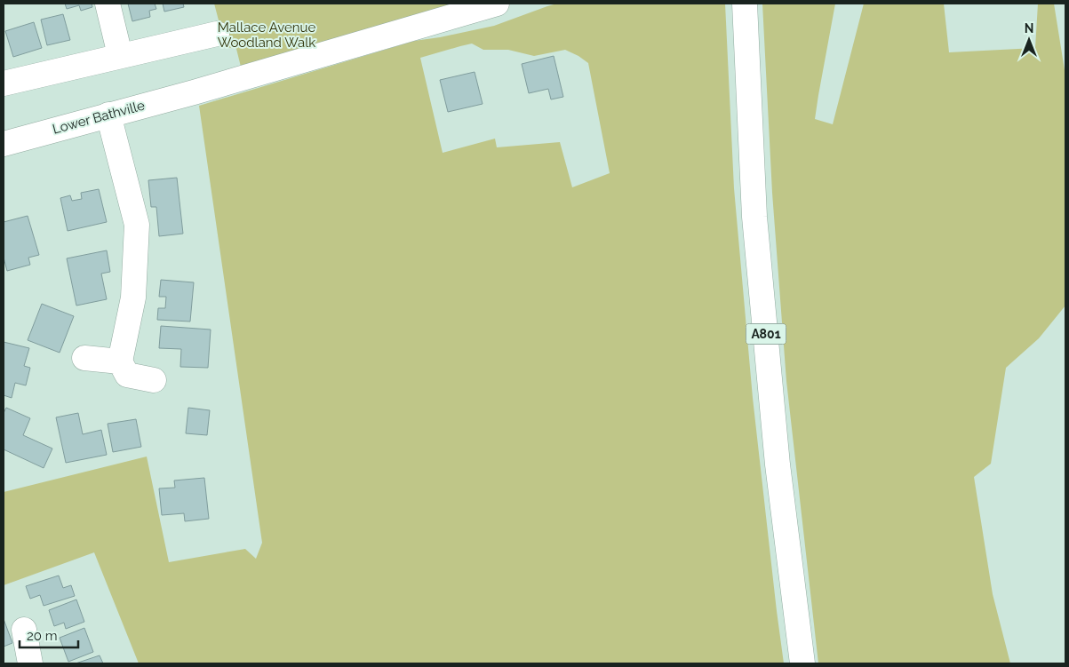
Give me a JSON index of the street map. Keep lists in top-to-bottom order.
{
  "streets": {
    "main road": ["Lower Bathville", "A801"]
  },
  "parks": ["Mallace Avenue Woodland Walk"],
  "scale_bar": "20 m",
  "north": "top"
}
